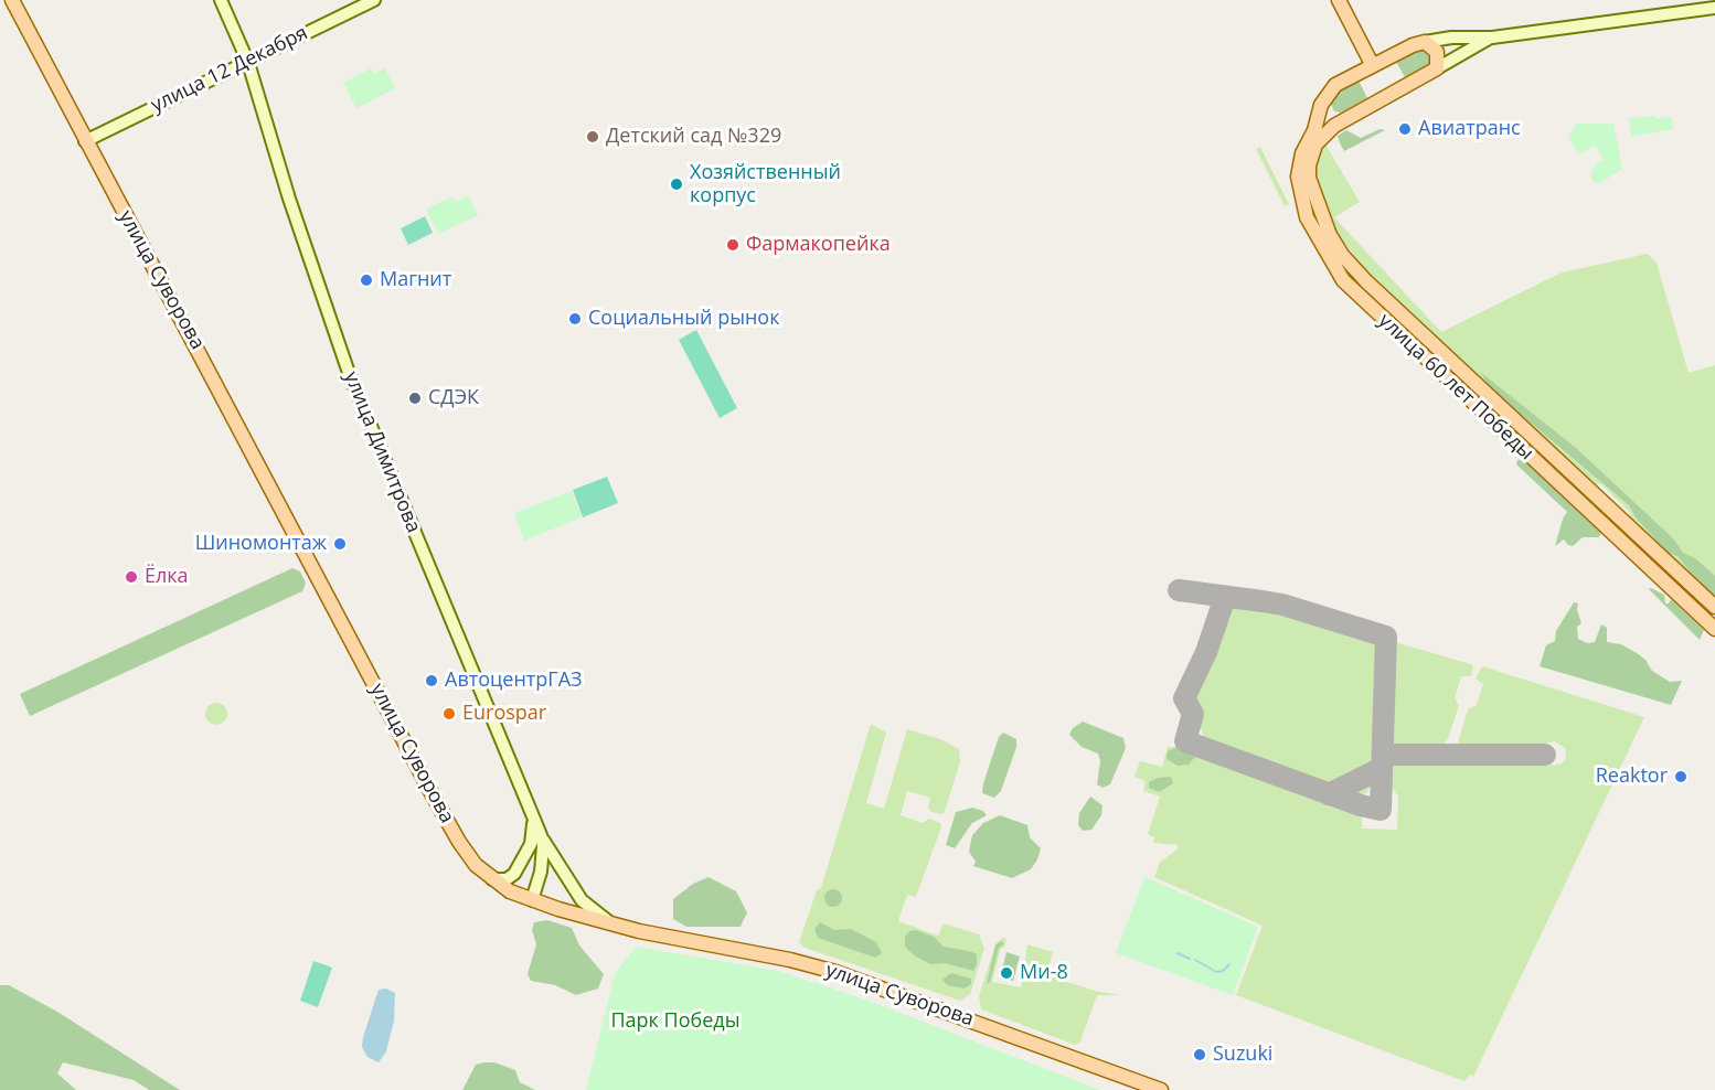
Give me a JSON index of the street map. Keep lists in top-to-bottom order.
{
  "streets": {
    "main road": [
      "улица 12 Декабря",
      "улица Суворова",
      "улица 60 лет Победы",
      "улица Димитрова"
    ]
  },
  "crossings": [
    ["улица 12 Декабря", "улица Суворова"],
    ["улица 12 Декабря", "улица Димитрова"],
    ["улица Суворова", "улица Димитрова"]
  ],
  "parks": ["Парк Победы"],
  "places": [
    "Авиатранс",
    "Детский сад №329",
    "Хозяйственный корпус",
    "Фармакопейка",
    "Магнит",
    "Социальный рынок",
    "СДЭК",
    "Шиномонтаж",
    "Ёлка",
    "АвтоцентрГАЗ",
    "Eurospar",
    "Reaktor",
    "Ми-8",
    "Suzuki"
  ]
}
